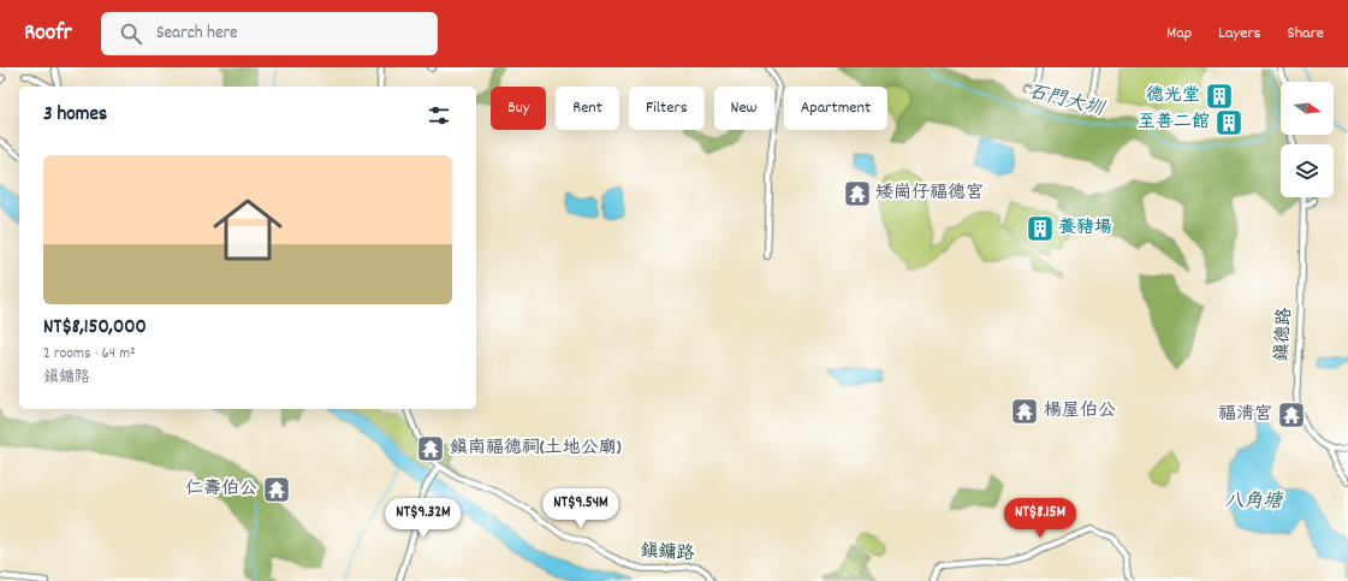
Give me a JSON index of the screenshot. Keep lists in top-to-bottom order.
{
  "streets": {
    "street": ["鎮德路", "鎮鏞路"]
  },
  "water": ["石門大圳", "八角塘"],
  "places": {
    "building": ["德光堂", "至善二館", "養豬場"],
    "temple": [
      "矮崗仔福德宮",
      "楊屋伯公",
      "福清宮",
      "鎮南福德祠(土地公廟)",
      "仁壽伯公"
    ]
  },
  "north": "right",
  "page": {
    "header": "Roofr",
    "search": "Search here",
    "nav": ["Map", "Layers", "Share"],
    "chip": [
      "Buy",
      "Rent",
      "Filters",
      "New",
      "Apartment"
    ],
    "heading": "3 homes",
    "list": [
      {
        "name": "NT$8,150,000",
        "note": "2 rooms · 64 m² · 鎮鏞路"
      }
    ],
    "price": ["NT$9.54M", "NT$9.32M", "NT$8.15M"]
  }
}
